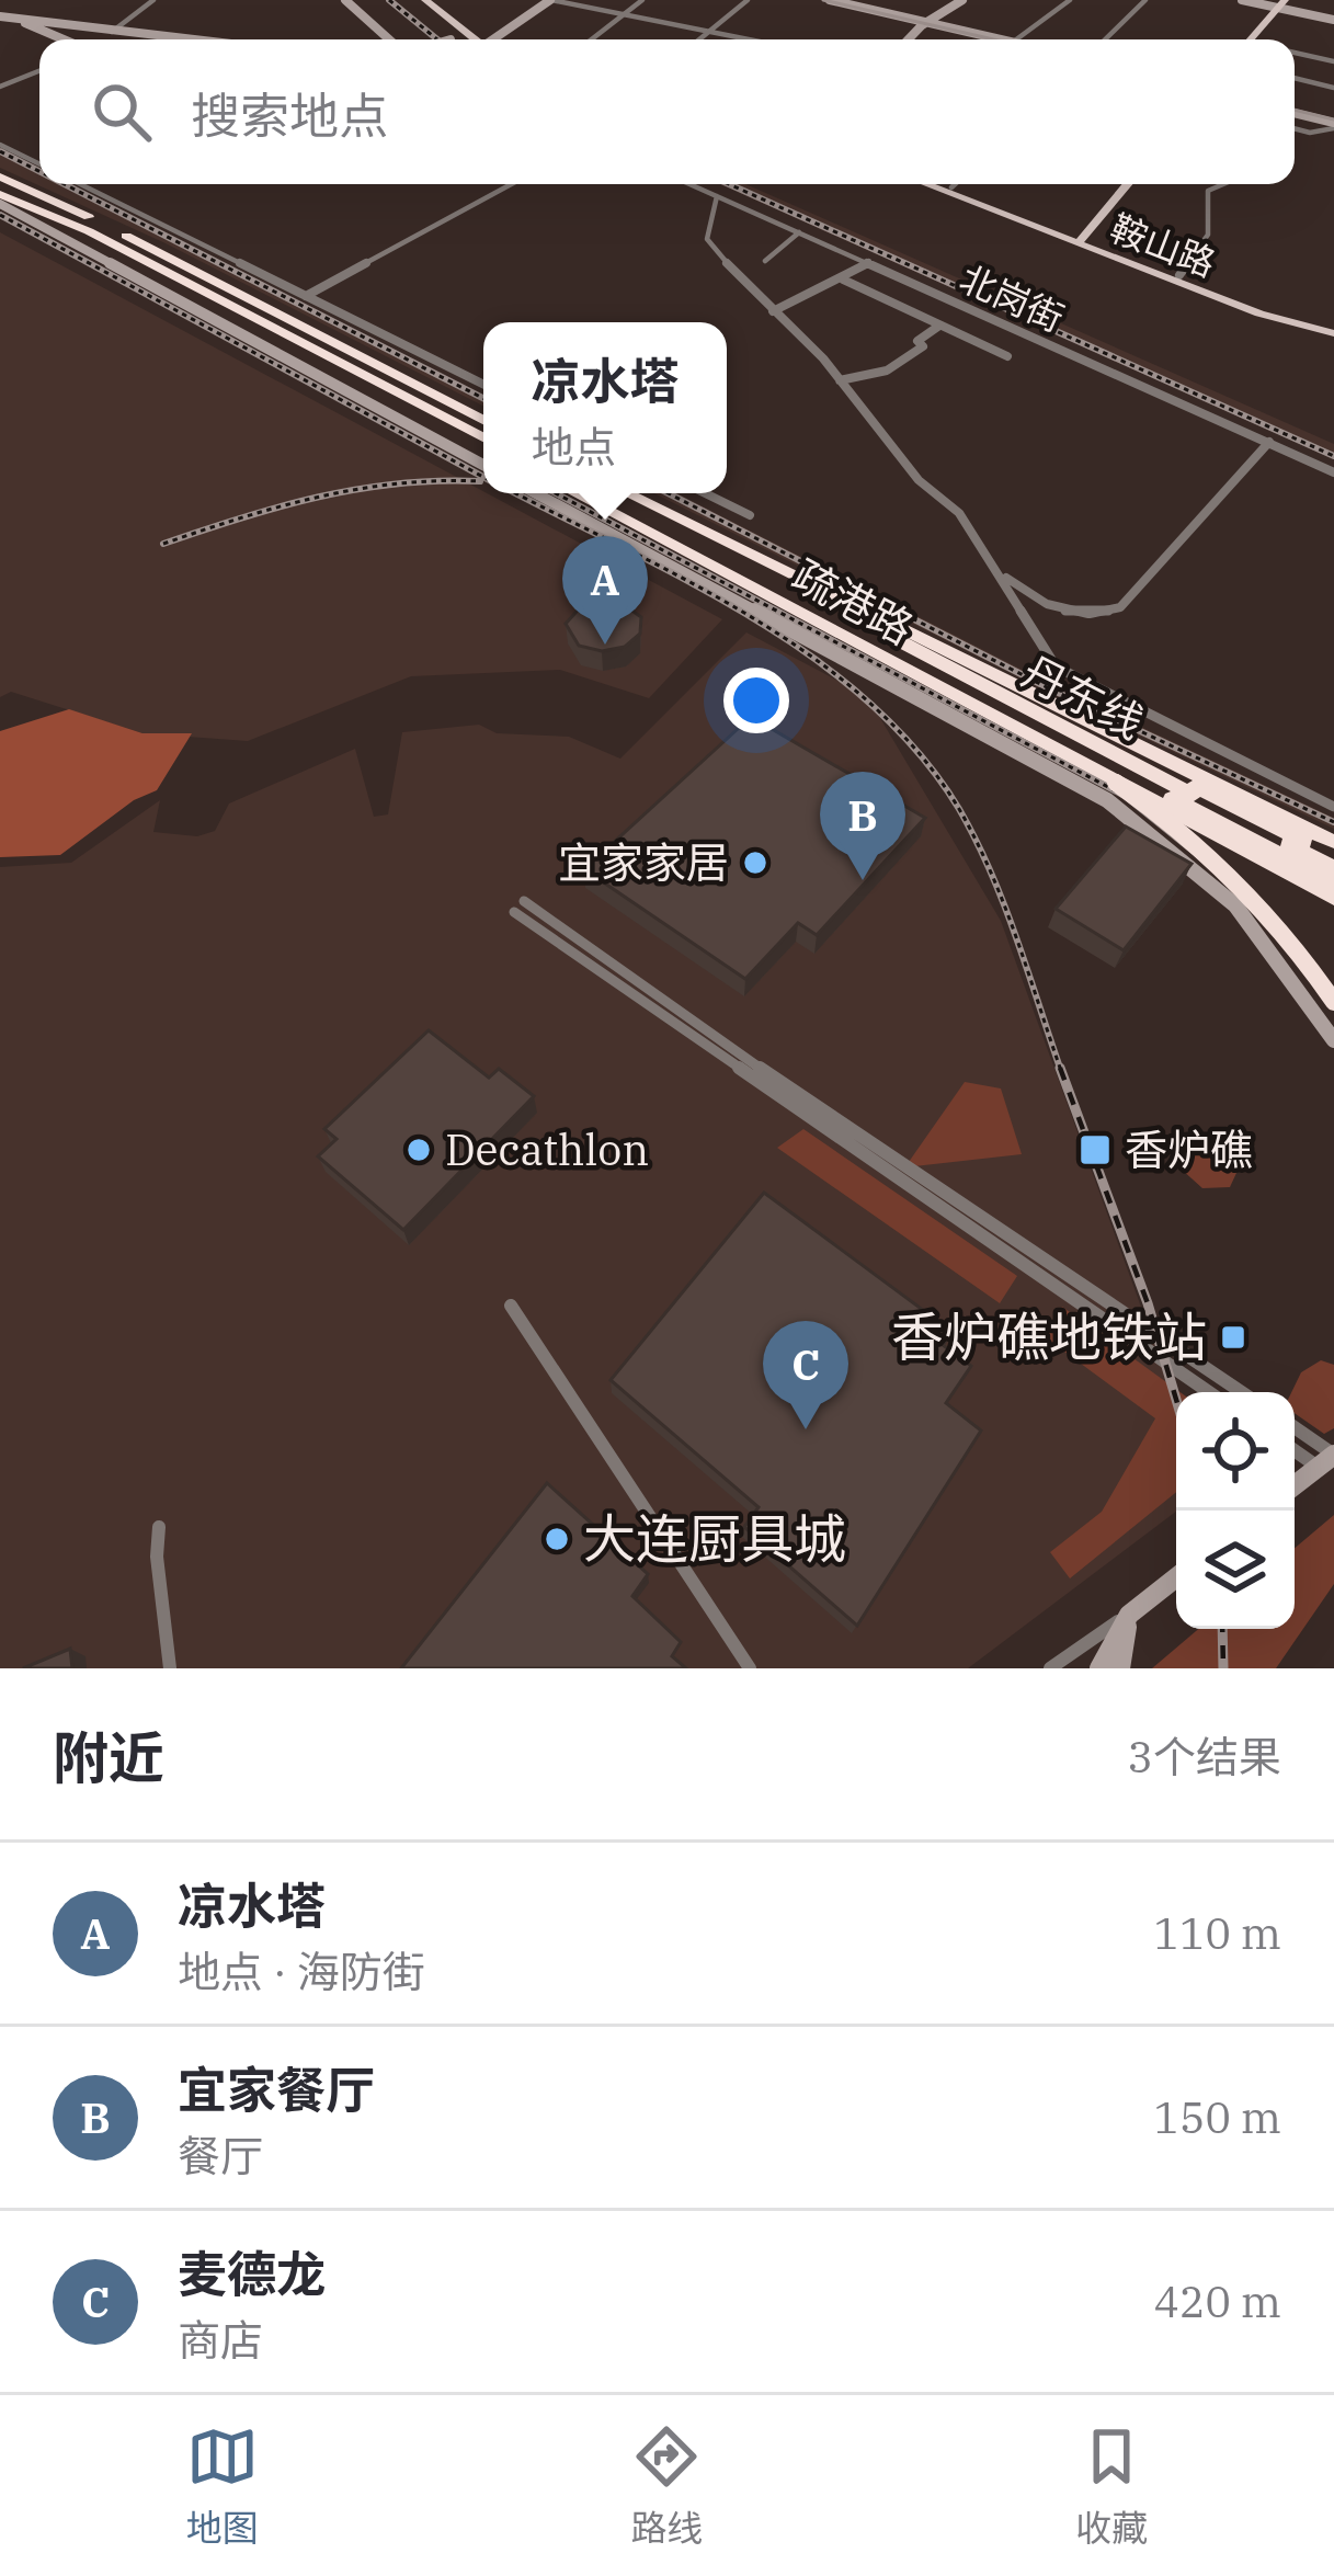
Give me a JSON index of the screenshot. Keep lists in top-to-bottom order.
{
  "streets": {
    "highway": ["疏港路", "丹东线"],
    "main road": ["鞍山路"],
    "street": ["北岗街"]
  },
  "crossings": [
    ["疏港路", "丹东线"]
  ],
  "places": {
    "other": ["宜家家居", "Decathlon", "大连厨具城"],
    "transit": ["香炉礁", "香炉礁地铁站"]
  },
  "page": {
    "search": "搜索地点",
    "popup": ["凉水塔", "地点"],
    "pins": ["A", "B", "C"],
    "heading": ["附近", "3个结果"],
    "list": [
      {
        "mark": "A",
        "name": "凉水塔",
        "note": "地点 · 海防街",
        "value": "110 m"
      },
      {
        "mark": "B",
        "name": "宜家餐厅",
        "note": "餐厅",
        "value": "150 m"
      },
      {
        "mark": "C",
        "name": "麦德龙",
        "note": "商店",
        "value": "420 m"
      }
    ],
    "nav": ["地图", "路线", "收藏"]
  }
}
